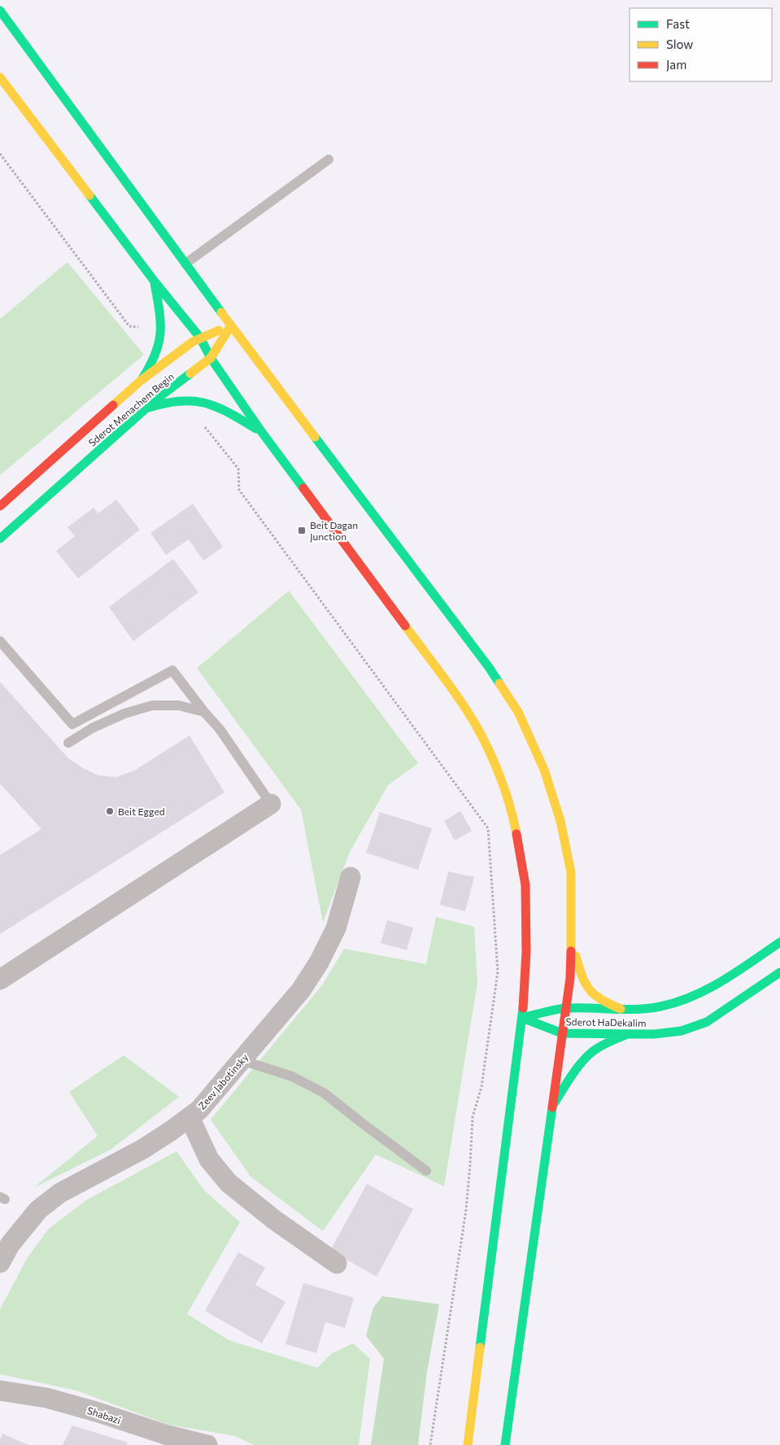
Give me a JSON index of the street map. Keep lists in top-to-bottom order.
{
  "streets": {
    "main road": ["Sderot Menachem Begin", "Sderot HaDekalim"],
    "street": ["Zeev Jabotinsky", "Shabazi"]
  },
  "places": {
    "transit": ["Beit Dagan Junction"],
    "other": ["Beit Egged"]
  },
  "legend": ["Fast", "Slow", "Jam"]
}
